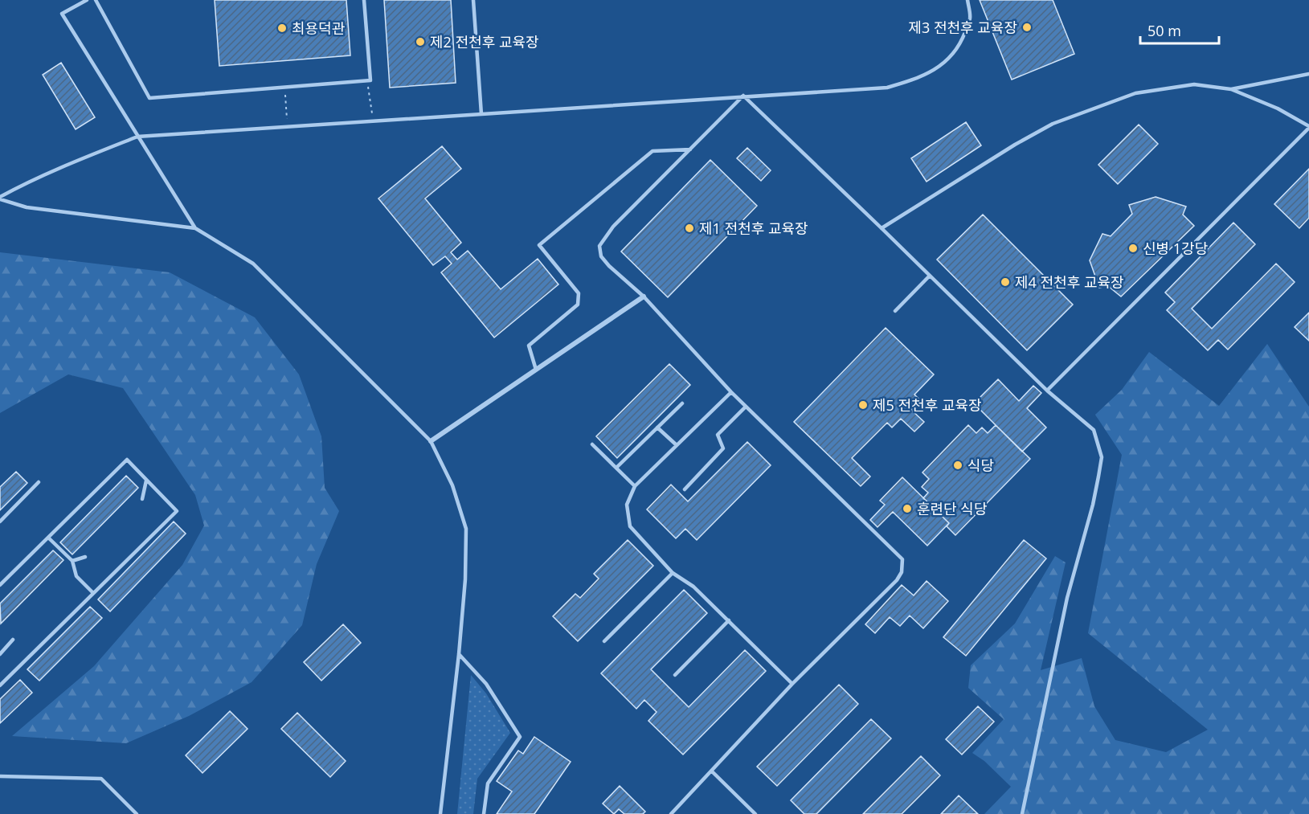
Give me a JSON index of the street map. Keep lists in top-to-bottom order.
{
  "places": [
    "제3 전천후 교육장",
    "최용덕관",
    "제2 전천후 교육장",
    "제1 전천후 교육장",
    "신병 1강당",
    "제4 전천후 교육장",
    "제5 전천후 교육장",
    "식당",
    "훈련단 식당"
  ],
  "scale_bar": "50 m"
}
